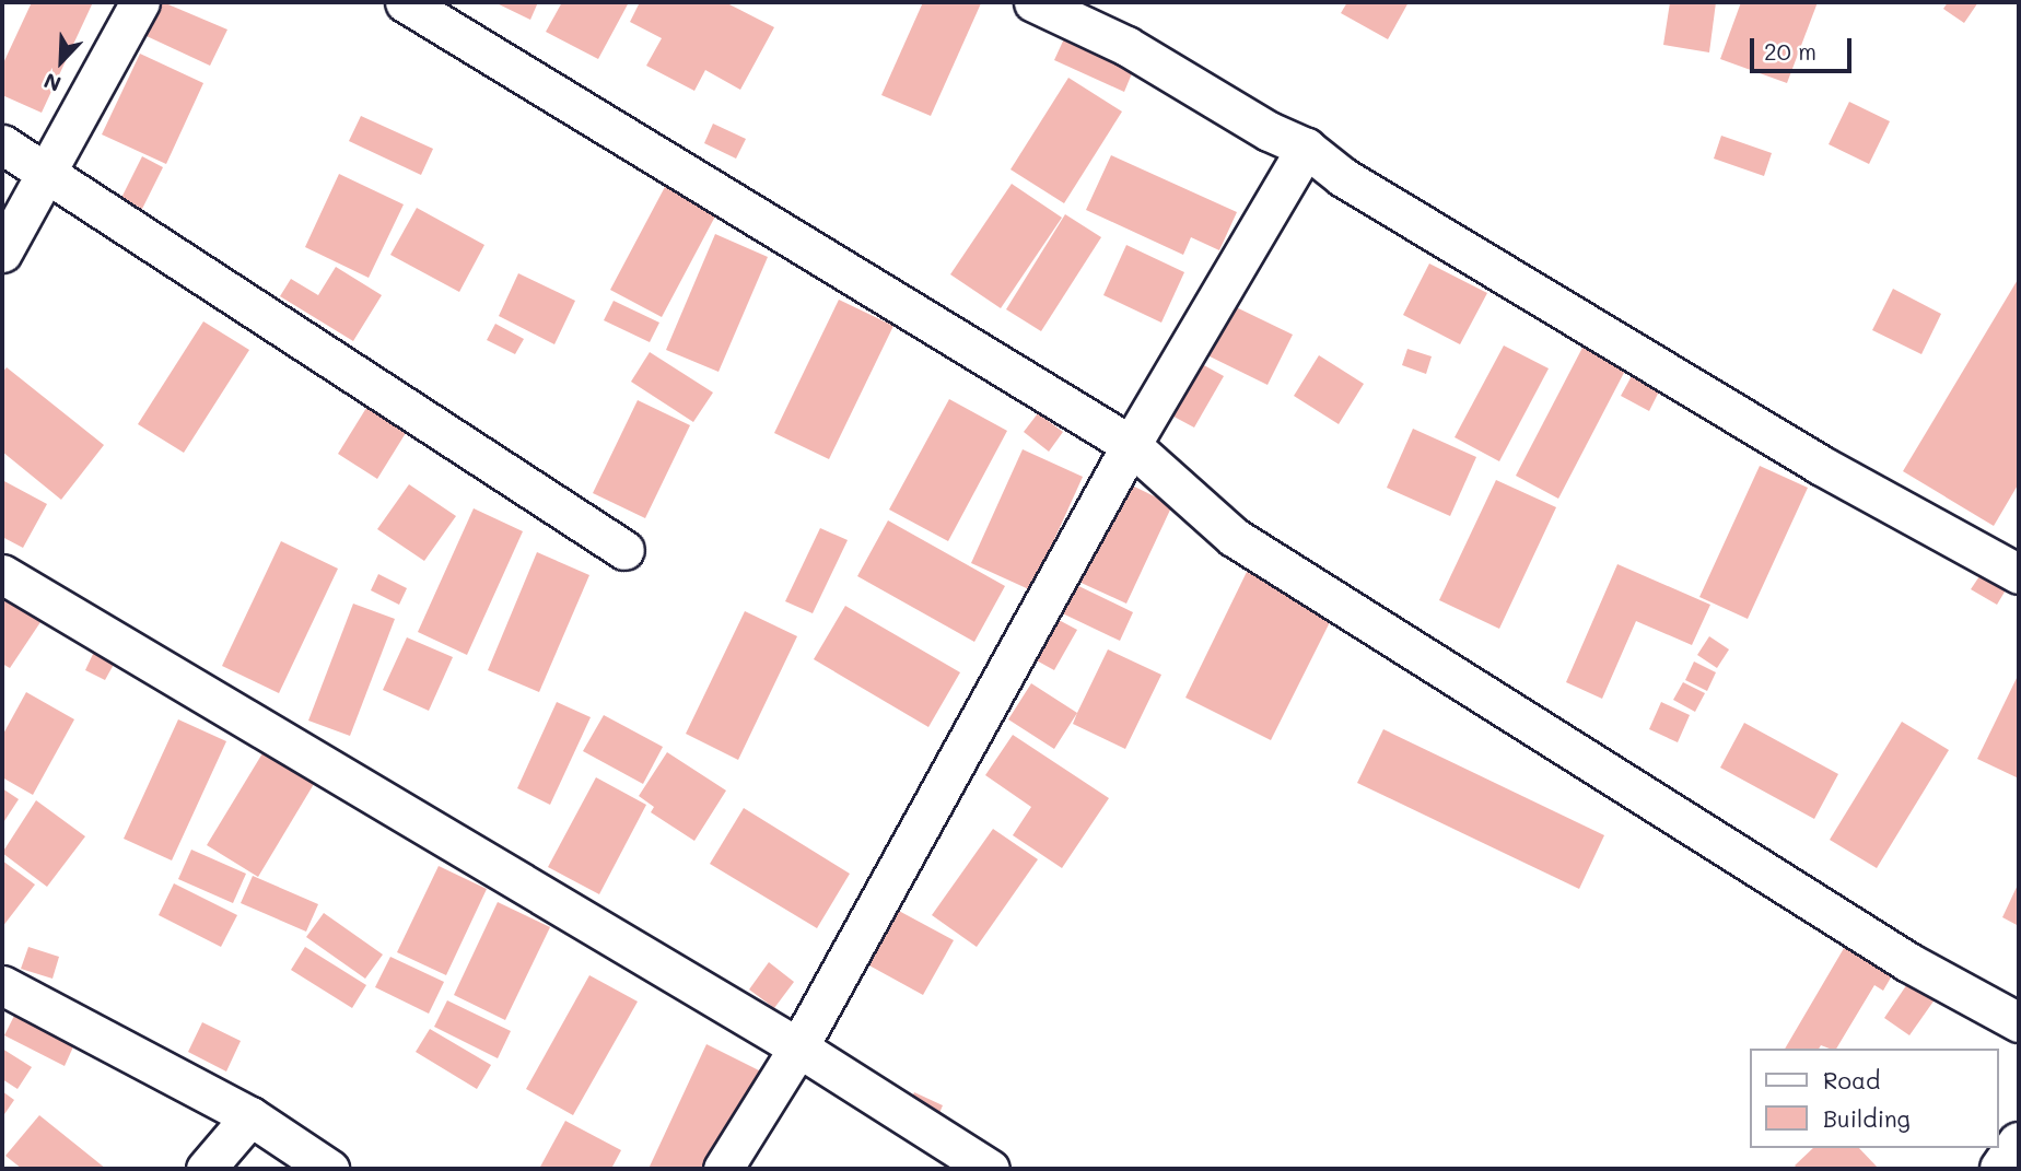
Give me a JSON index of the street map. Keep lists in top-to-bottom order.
{
  "legend": ["Road", "Building"],
  "scale_bar": "20 m",
  "north": "bottom left"
}
